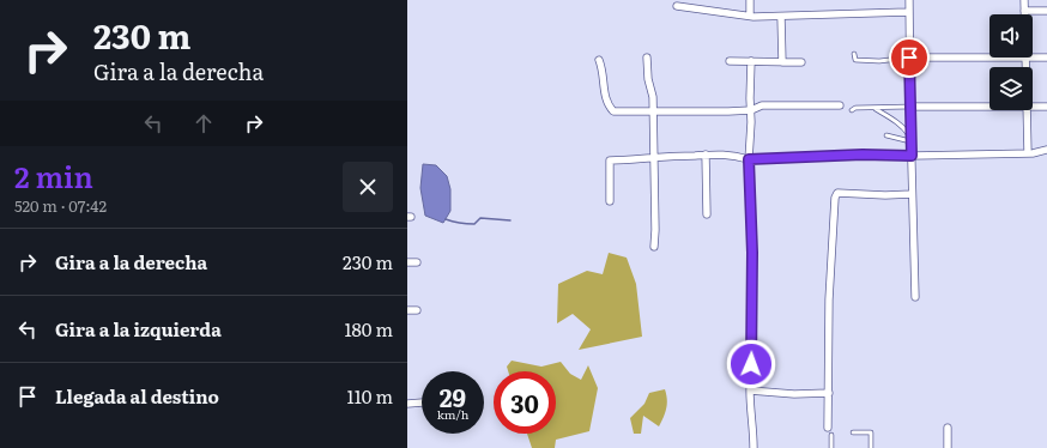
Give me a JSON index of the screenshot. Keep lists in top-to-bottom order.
{
  "page": {
    "turn": ["230 m", "Gira a la derecha"],
    "heading": ["2 min", "520 m · 07:42"],
    "list": [
      {
        "name": "Gira a la derecha",
        "value": "230 m"
      },
      {
        "name": "Gira a la izquierda",
        "value": "180 m"
      },
      {
        "name": "Llegada al destino",
        "value": "110 m"
      }
    ],
    "speed": "29 km/h",
    "limit": "30"
  }
}
